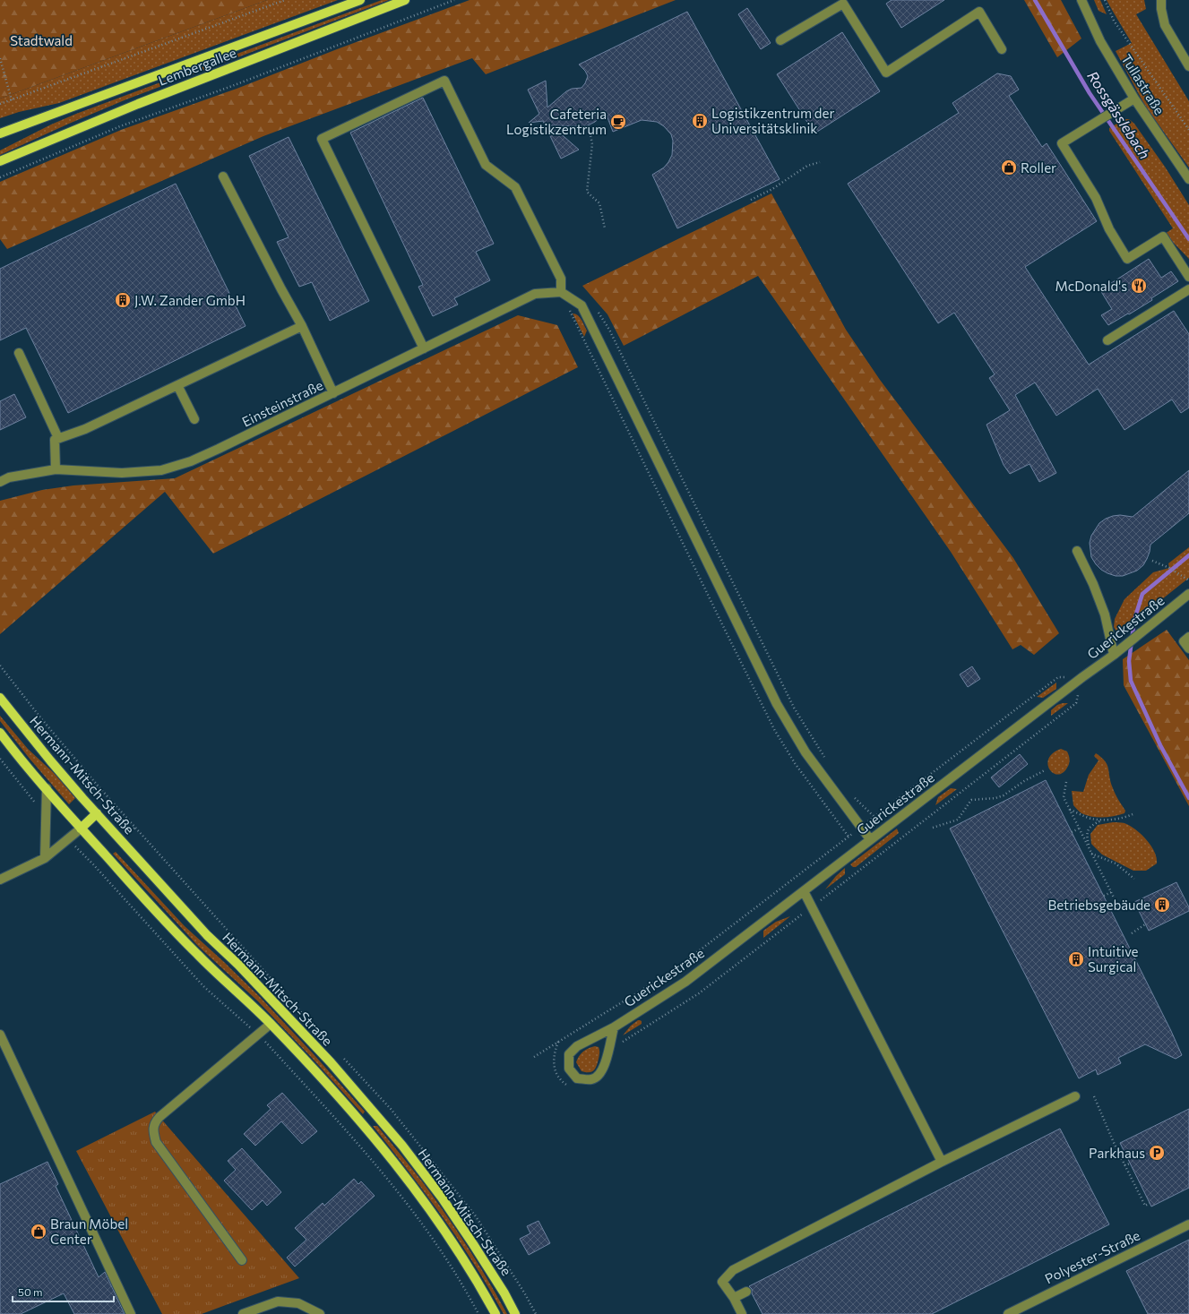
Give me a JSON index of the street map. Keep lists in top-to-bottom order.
{
  "streets": {
    "main road": ["Lembergallee", "Hermann-Mitsch-Straße"],
    "street": [
      "Tullastraße",
      "Einsteinstraße",
      "Guerickestraße",
      "Polyester-Straße"
    ]
  },
  "water": ["Rossgässlebach"],
  "parks": ["Stadtwald"],
  "places": {
    "building": [
      "Logistikzentrum der Universitätsklinik",
      "J.W. Zander GmbH",
      "Betriebsgebäude",
      "Intuitive Surgical"
    ],
    "cafe": ["Cafeteria Logistikzentrum"],
    "shop": ["Roller", "Braun Möbel Center"],
    "restaurant": ["McDonald's"],
    "parking": ["Parkhaus"]
  },
  "scale_bar": "50 m"
}
